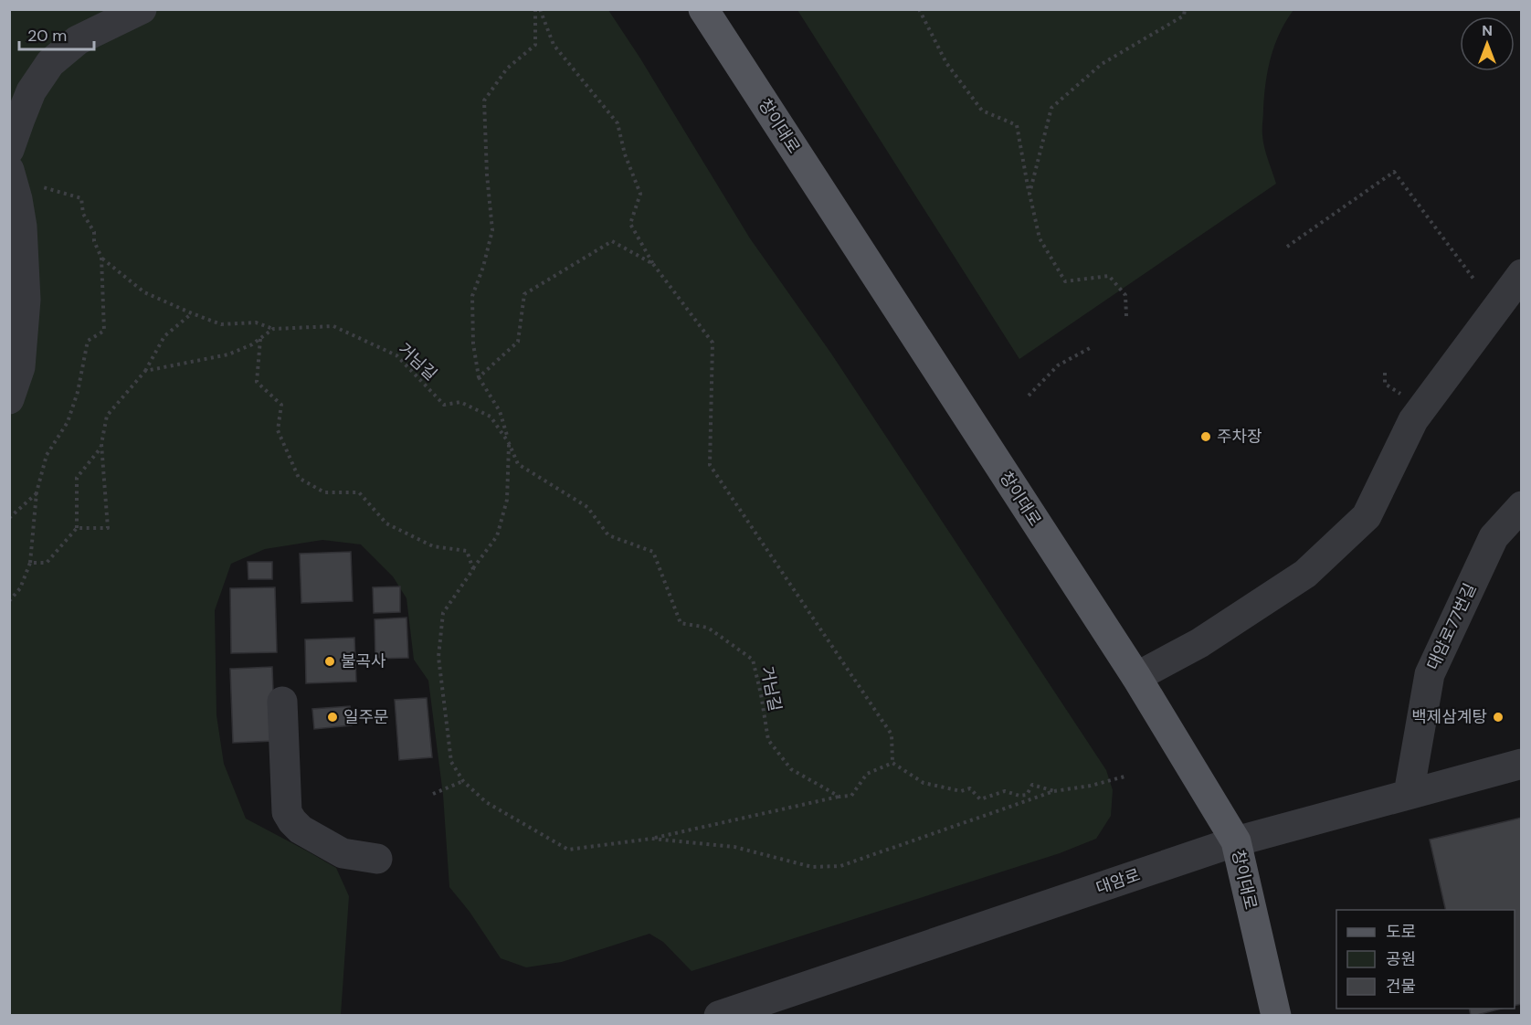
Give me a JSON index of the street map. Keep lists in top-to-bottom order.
{
  "streets": {
    "main road": ["창이대로"],
    "street": ["대암로77번길", "대암로"],
    "path": ["거님길"]
  },
  "crossings": [
    ["창이대로", "대암로"],
    ["대암로77번길", "대암로"]
  ],
  "places": [
    "주차장",
    "불곡사",
    "일주문",
    "백제삼계탕"
  ],
  "legend": ["도로", "공원", "건물"],
  "scale_bar": "20 m",
  "north": "top"
}
